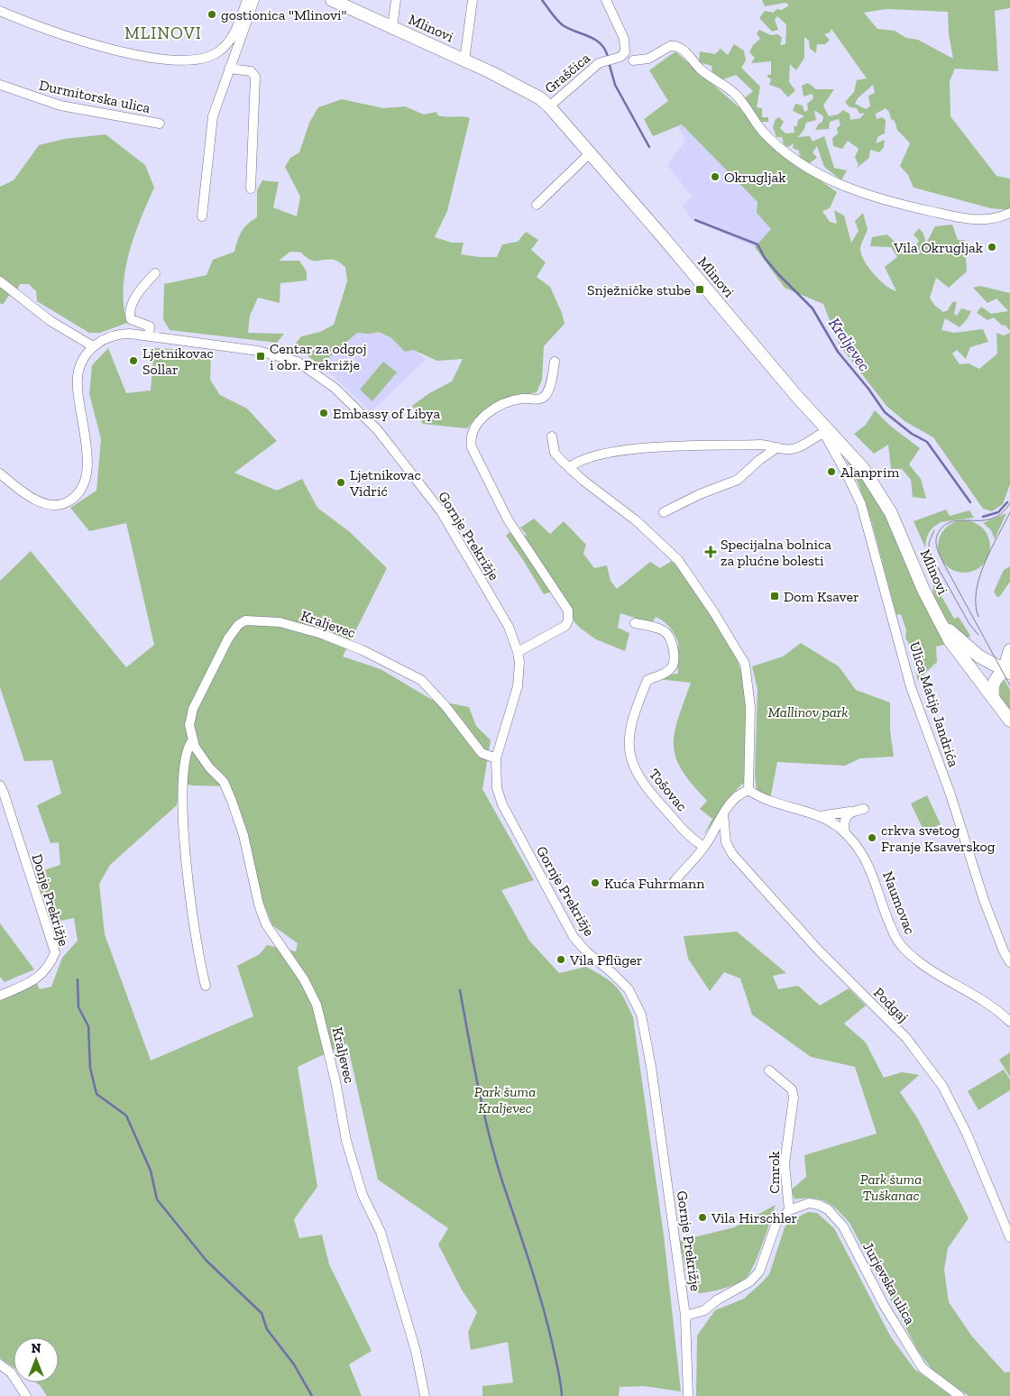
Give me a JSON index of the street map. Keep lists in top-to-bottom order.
{
  "streets": {
    "main road": ["Mlinovi"],
    "street": [
      "Graščica",
      "Durmitorska ulica",
      "Gornje Prekrižje",
      "Kraljevec",
      "Ulica Matije Jandrića",
      "Tošovac",
      "Donje Prekrižje",
      "Naumovac",
      "Podgaj",
      "Cmrok",
      "Jurjevska ulica"
    ]
  },
  "crossings": [
    ["Mlinovi", "Graščica"],
    ["Gornje Prekrižje", "Kraljevec"],
    ["Gornje Prekrižje", "Cmrok"],
    ["Cmrok", "Jurjevska ulica"]
  ],
  "districts": ["MLINOVI"],
  "water": ["Kraljevec"],
  "parks": ["Mallinov park", "Park šuma Kraljevec", "Park šuma Tuškanac"],
  "places": {
    "other": [
      "gostionica \"Mlinovi\"",
      "Okrugljak",
      "Vila Okrugljak",
      "Ljetnikovac Sollar",
      "Embassy of Libya",
      "Alanprim",
      "Ljetnikovac Vidrić",
      "crkva svetog Franje Ksaverskog",
      "Kuća Fuhrmann",
      "Vila Pflüger",
      "Vila Hirschler"
    ],
    "transit": ["Snježničke stube", "Centar za odgoj i obr. Prekrižje", "Dom Ksaver"],
    "health": ["Specijalna bolnica za plućne bolesti"]
  },
  "north": "top"
}
